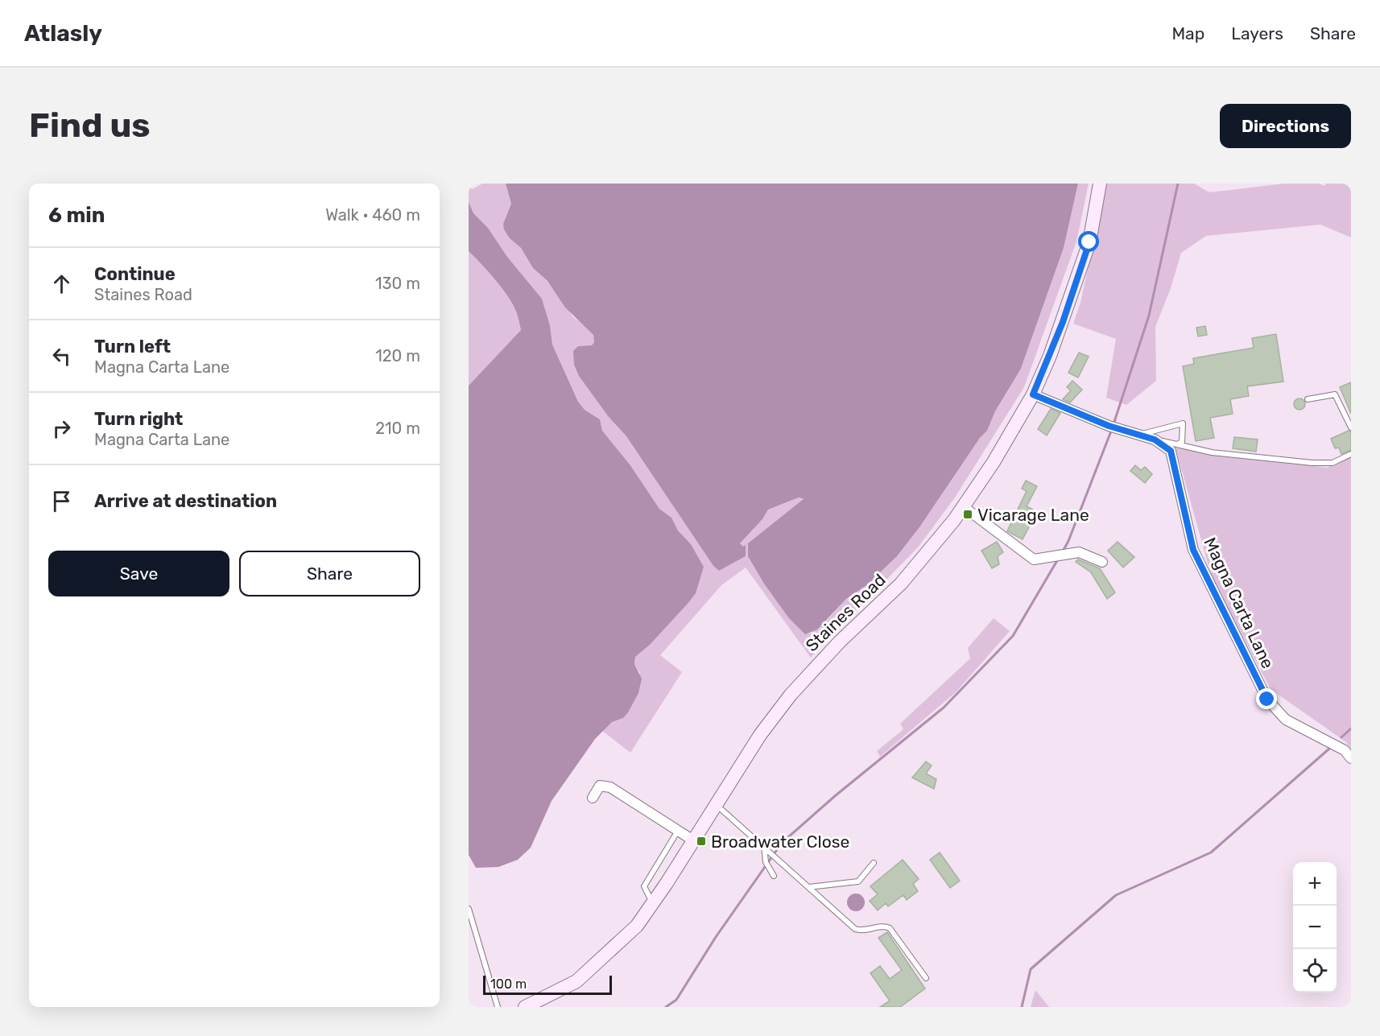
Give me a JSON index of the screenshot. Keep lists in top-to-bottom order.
{
  "streets": {
    "main road": ["Staines Road"],
    "street": ["Magna Carta Lane"]
  },
  "crossings": [
    ["Magna Carta Lane", "Staines Road"]
  ],
  "places": {
    "transit": ["Vicarage Lane", "Broadwater Close"]
  },
  "scale_bar": "100 m",
  "page": {
    "header": "Atlasly",
    "nav": ["Map", "Layers", "Share"],
    "buttons": [
      "Directions",
      ["Save", "Share"]
    ],
    "title": "Find us",
    "heading": ["6 min", "Walk · 460 m"],
    "list": [
      ["Continue", "Staines Road", "130 m"],
      ["Turn left", "Magna Carta Lane", "120 m"],
      ["Turn right", "Magna Carta Lane", "210 m"],
      "Arrive at destination"
    ],
    "map_buttons": ["+", "−"],
    "scale": "100 m"
  }
}
